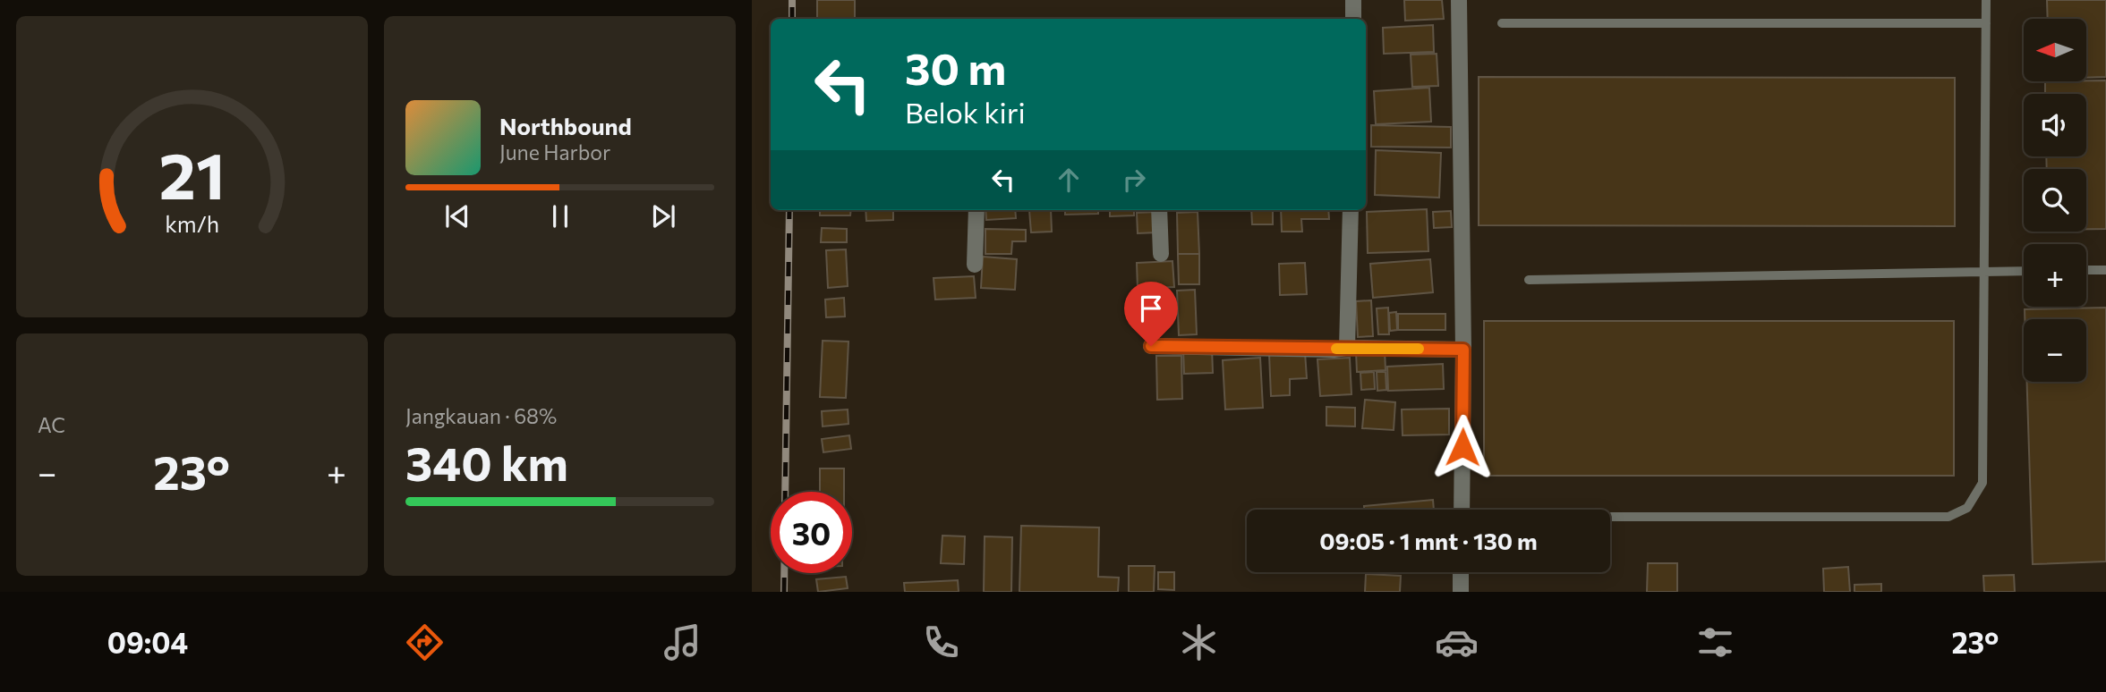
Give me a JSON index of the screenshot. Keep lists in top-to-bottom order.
{
  "north": "left",
  "page": {
    "map_buttons": ["+", "−"],
    "turn": ["30 m", "Belok kiri"],
    "song": ["Northbound", "June Harbor"],
    "tile": [
      "AC",
      ["Jangkauan · 68%", "340 km"]
    ],
    "heat": ["−", "23°", "+"],
    "limit": "30",
    "trip": "09:05 · 1 mnt · 130 m",
    "tabs": ["09:04", "23°"],
    "gauge": ["21", "km/h"]
  }
}
